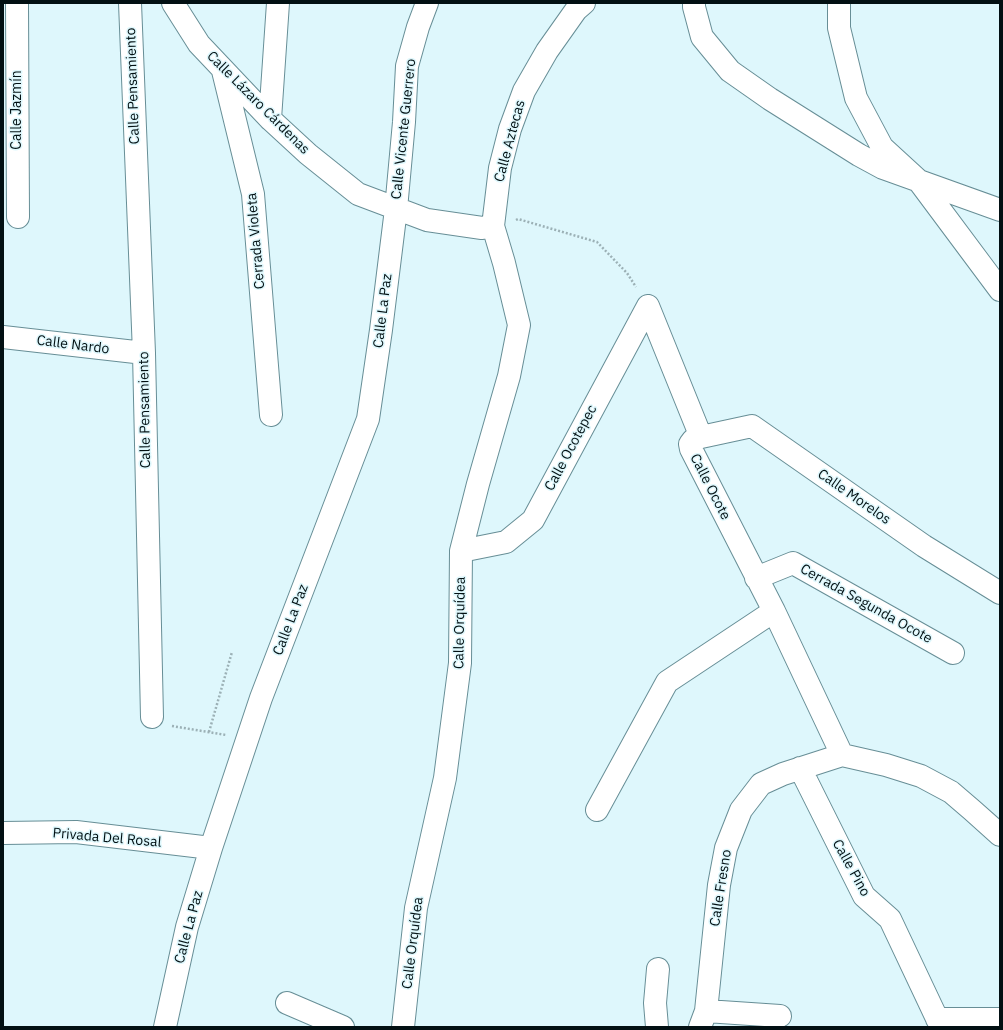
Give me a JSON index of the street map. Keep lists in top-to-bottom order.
{
  "streets": {
    "street": [
      "Calle Pensamiento",
      "Calle Lázaro Cárdenas",
      "Calle Jazmín",
      "Calle Vicente Guerrero",
      "Calle Aztecas",
      "Cerrada Violeta",
      "Calle La Paz",
      "Calle Nardo",
      "Calle Ocotepec",
      "Calle Ocote",
      "Calle Morelos",
      "Cerrada Segunda Ocote",
      "Calle Orquídea",
      "Privada Del Rosal",
      "Calle Pino",
      "Calle Fresno"
    ]
  },
  "crossings": [
    ["Calle Pensamiento", "Calle Nardo"],
    ["Calle Lázaro Cárdenas", "Calle Vicente Guerrero"],
    ["Calle Lázaro Cárdenas", "Calle Aztecas"],
    ["Calle Lázaro Cárdenas", "Cerrada Violeta"],
    ["Calle Lázaro Cárdenas", "Calle La Paz"],
    ["Calle Lázaro Cárdenas", "Calle Orquídea"],
    ["Calle Vicente Guerrero", "Calle La Paz"],
    ["Calle Aztecas", "Calle Orquídea"],
    ["Calle La Paz", "Privada Del Rosal"],
    ["Calle Ocotepec", "Calle Ocote"],
    ["Calle Ocotepec", "Calle Orquídea"],
    ["Calle Ocote", "Calle Morelos"],
    ["Calle Ocote", "Cerrada Segunda Ocote"],
    ["Calle Ocote", "Calle Fresno"],
    ["Calle Pino", "Calle Fresno"]
  ]
}
